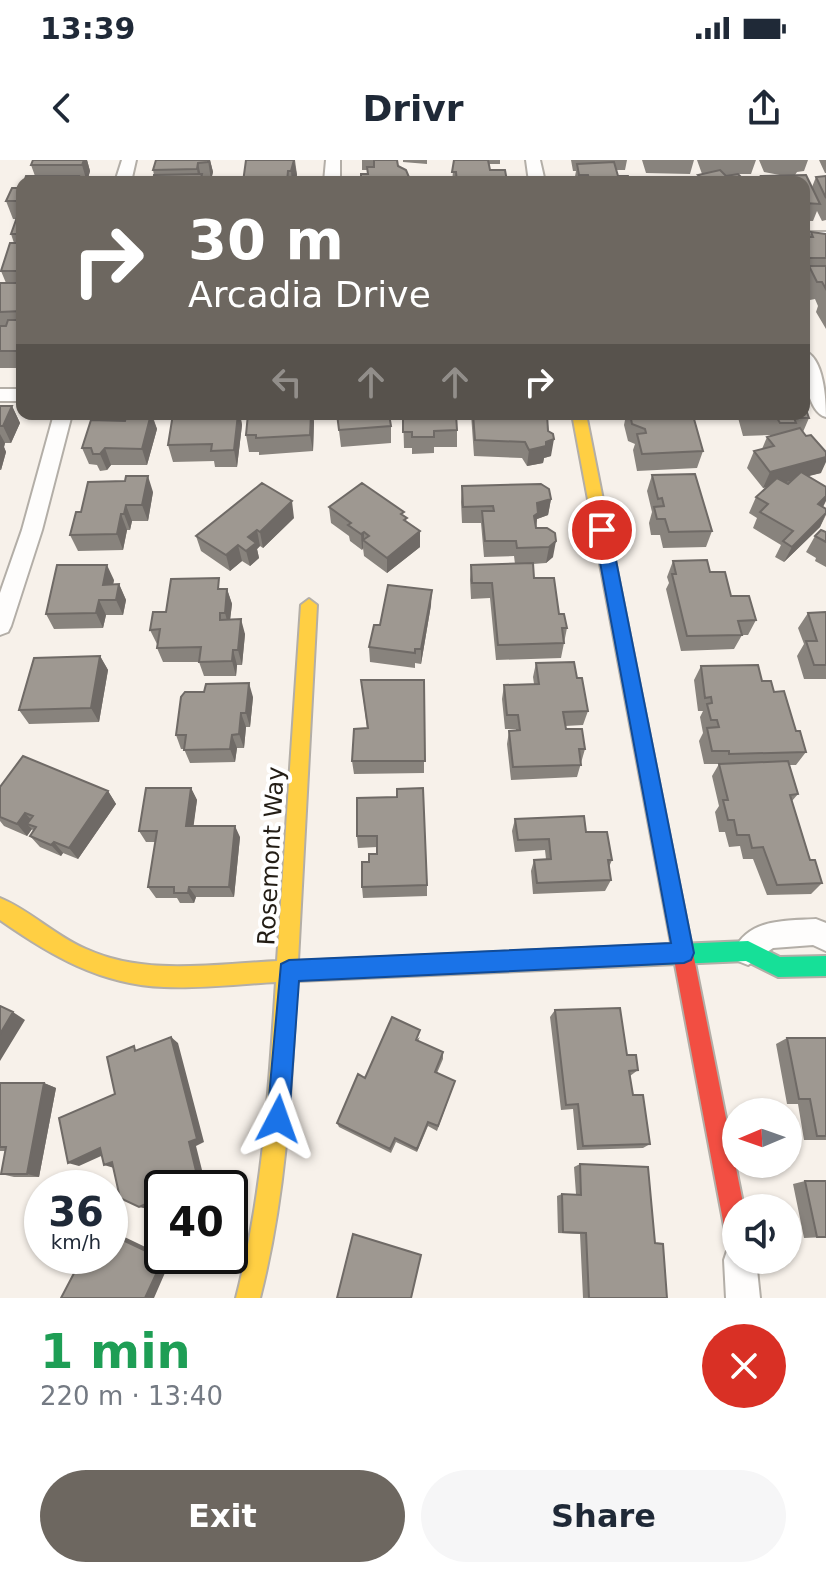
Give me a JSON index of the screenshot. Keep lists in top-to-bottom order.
{
  "streets": {
    "street": ["Rosemont Way"]
  },
  "north": "left",
  "page": {
    "status": "13:39",
    "header": "Drivr",
    "turn": ["30 m", "Arcadia Drive"],
    "speed": "36 km/h",
    "limit": "40",
    "heading": ["1 min", "220 m · 13:40"],
    "buttons": ["Exit", "Share"]
  }
}
